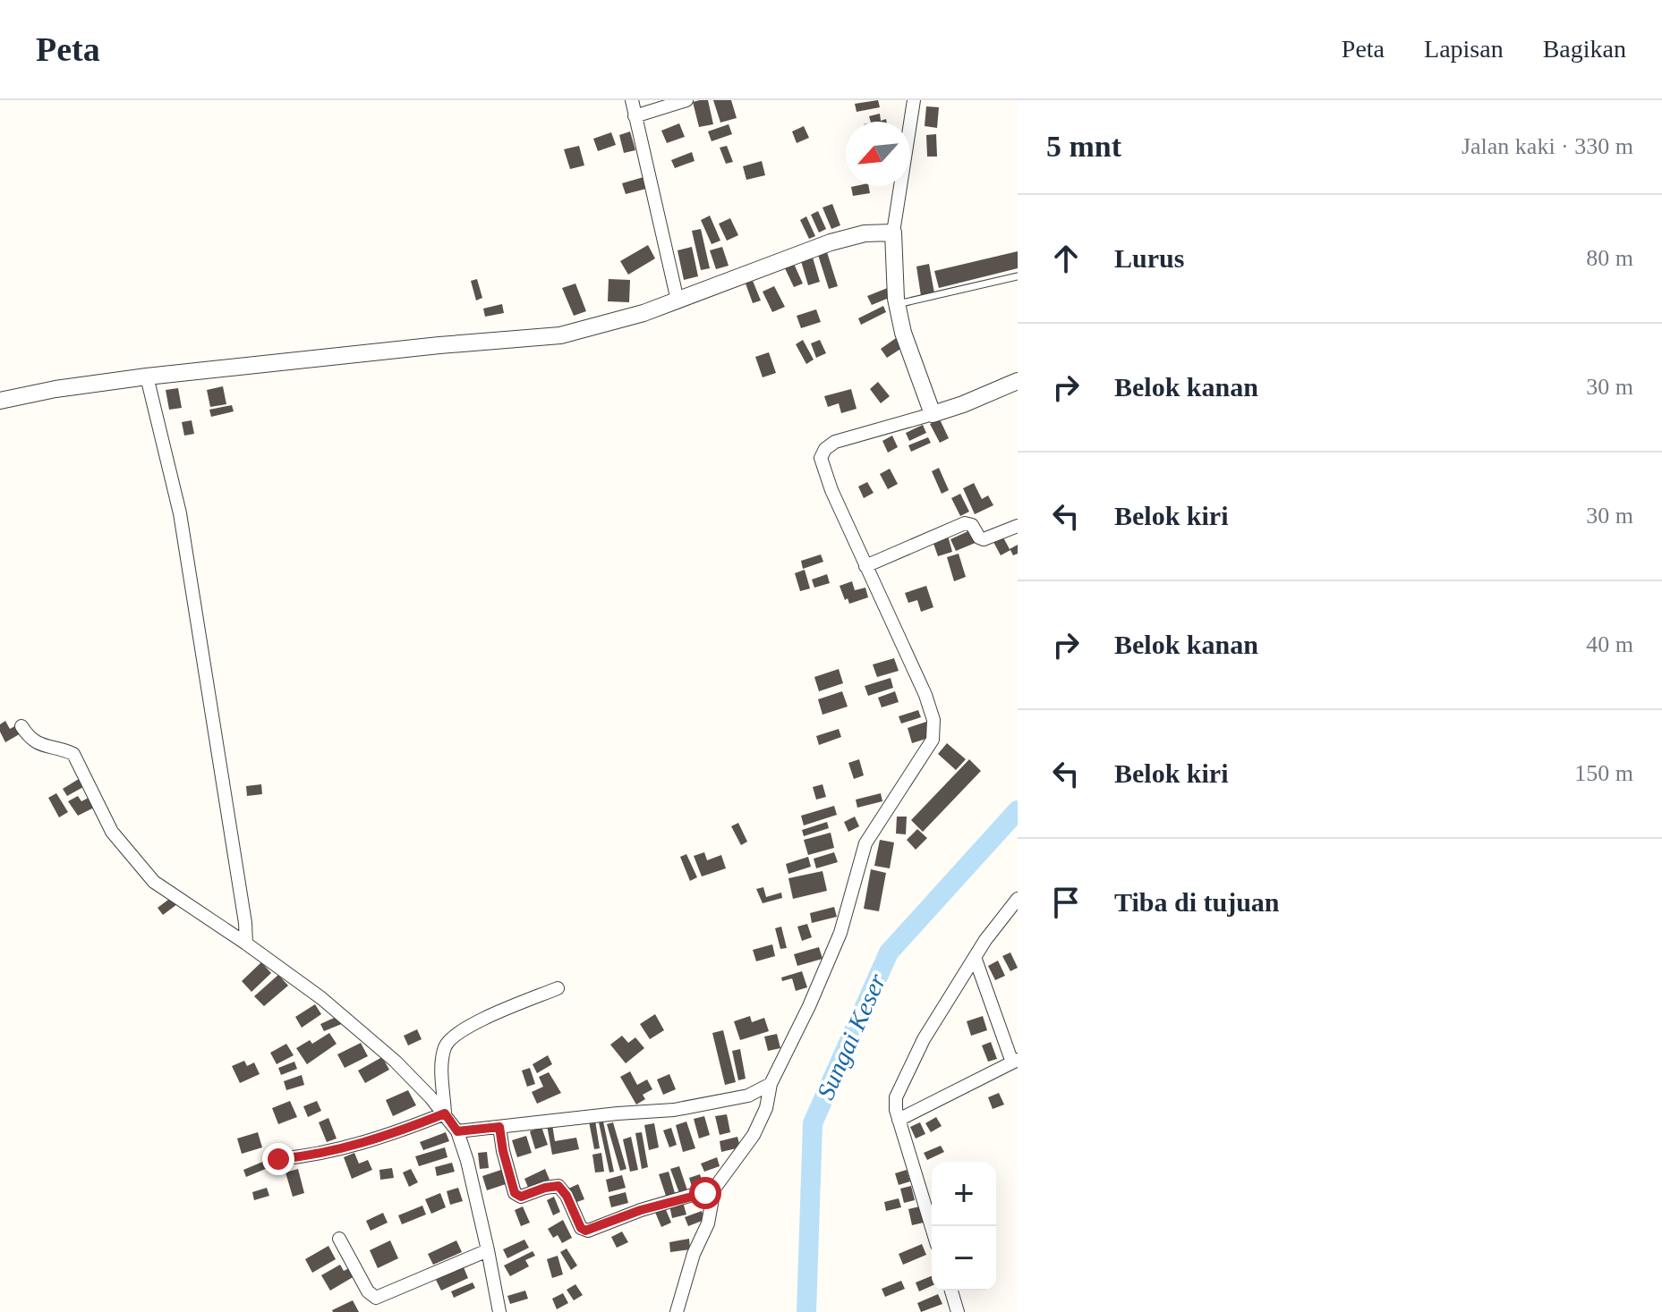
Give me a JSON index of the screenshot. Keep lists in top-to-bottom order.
{
  "water": ["Sungai Keser"],
  "north": "bottom left",
  "page": {
    "header": "Peta",
    "nav": ["Peta", "Lapisan", "Bagikan"],
    "heading": ["5 mnt", "Jalan kaki · 330 m"],
    "list": [
      ["Lurus", "80 m"],
      ["Belok kanan", "30 m"],
      ["Belok kiri", "30 m"],
      ["Belok kanan", "40 m"],
      ["Belok kiri", "150 m"],
      "Tiba di tujuan"
    ],
    "map_buttons": ["+", "−"]
  }
}
